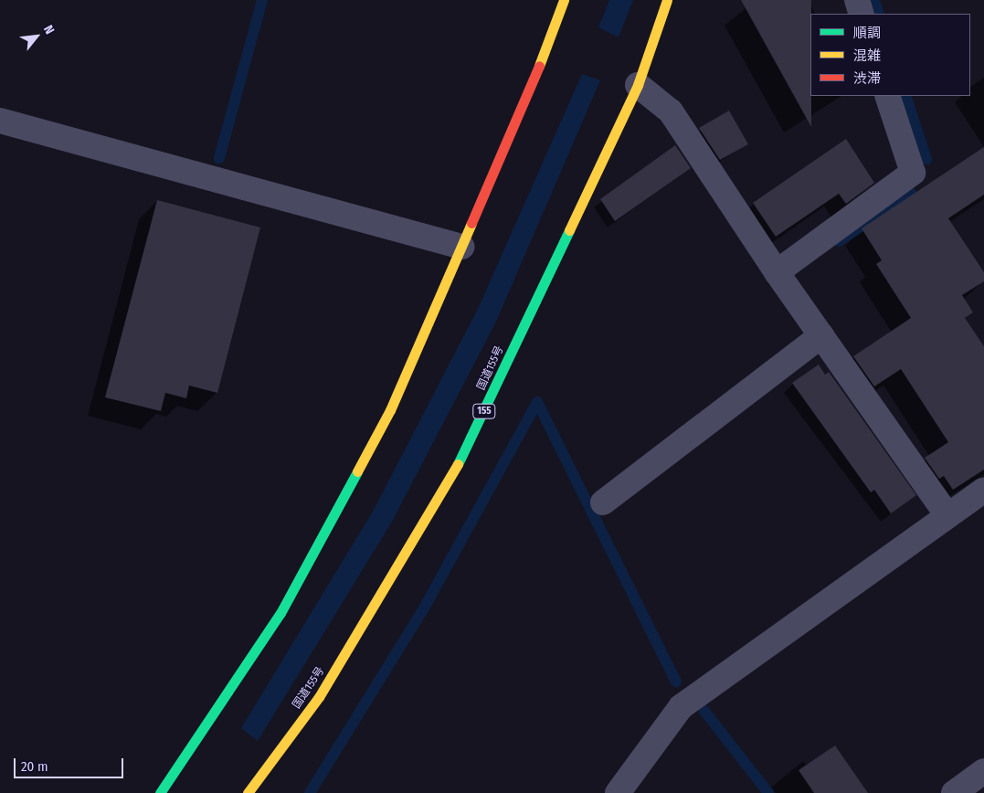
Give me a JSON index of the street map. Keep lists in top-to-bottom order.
{
  "streets": {
    "highway": ["国道155号", "155"]
  },
  "legend": ["順調", "混雑", "渋滞"],
  "scale_bar": "20 m",
  "north": "top right"
}
